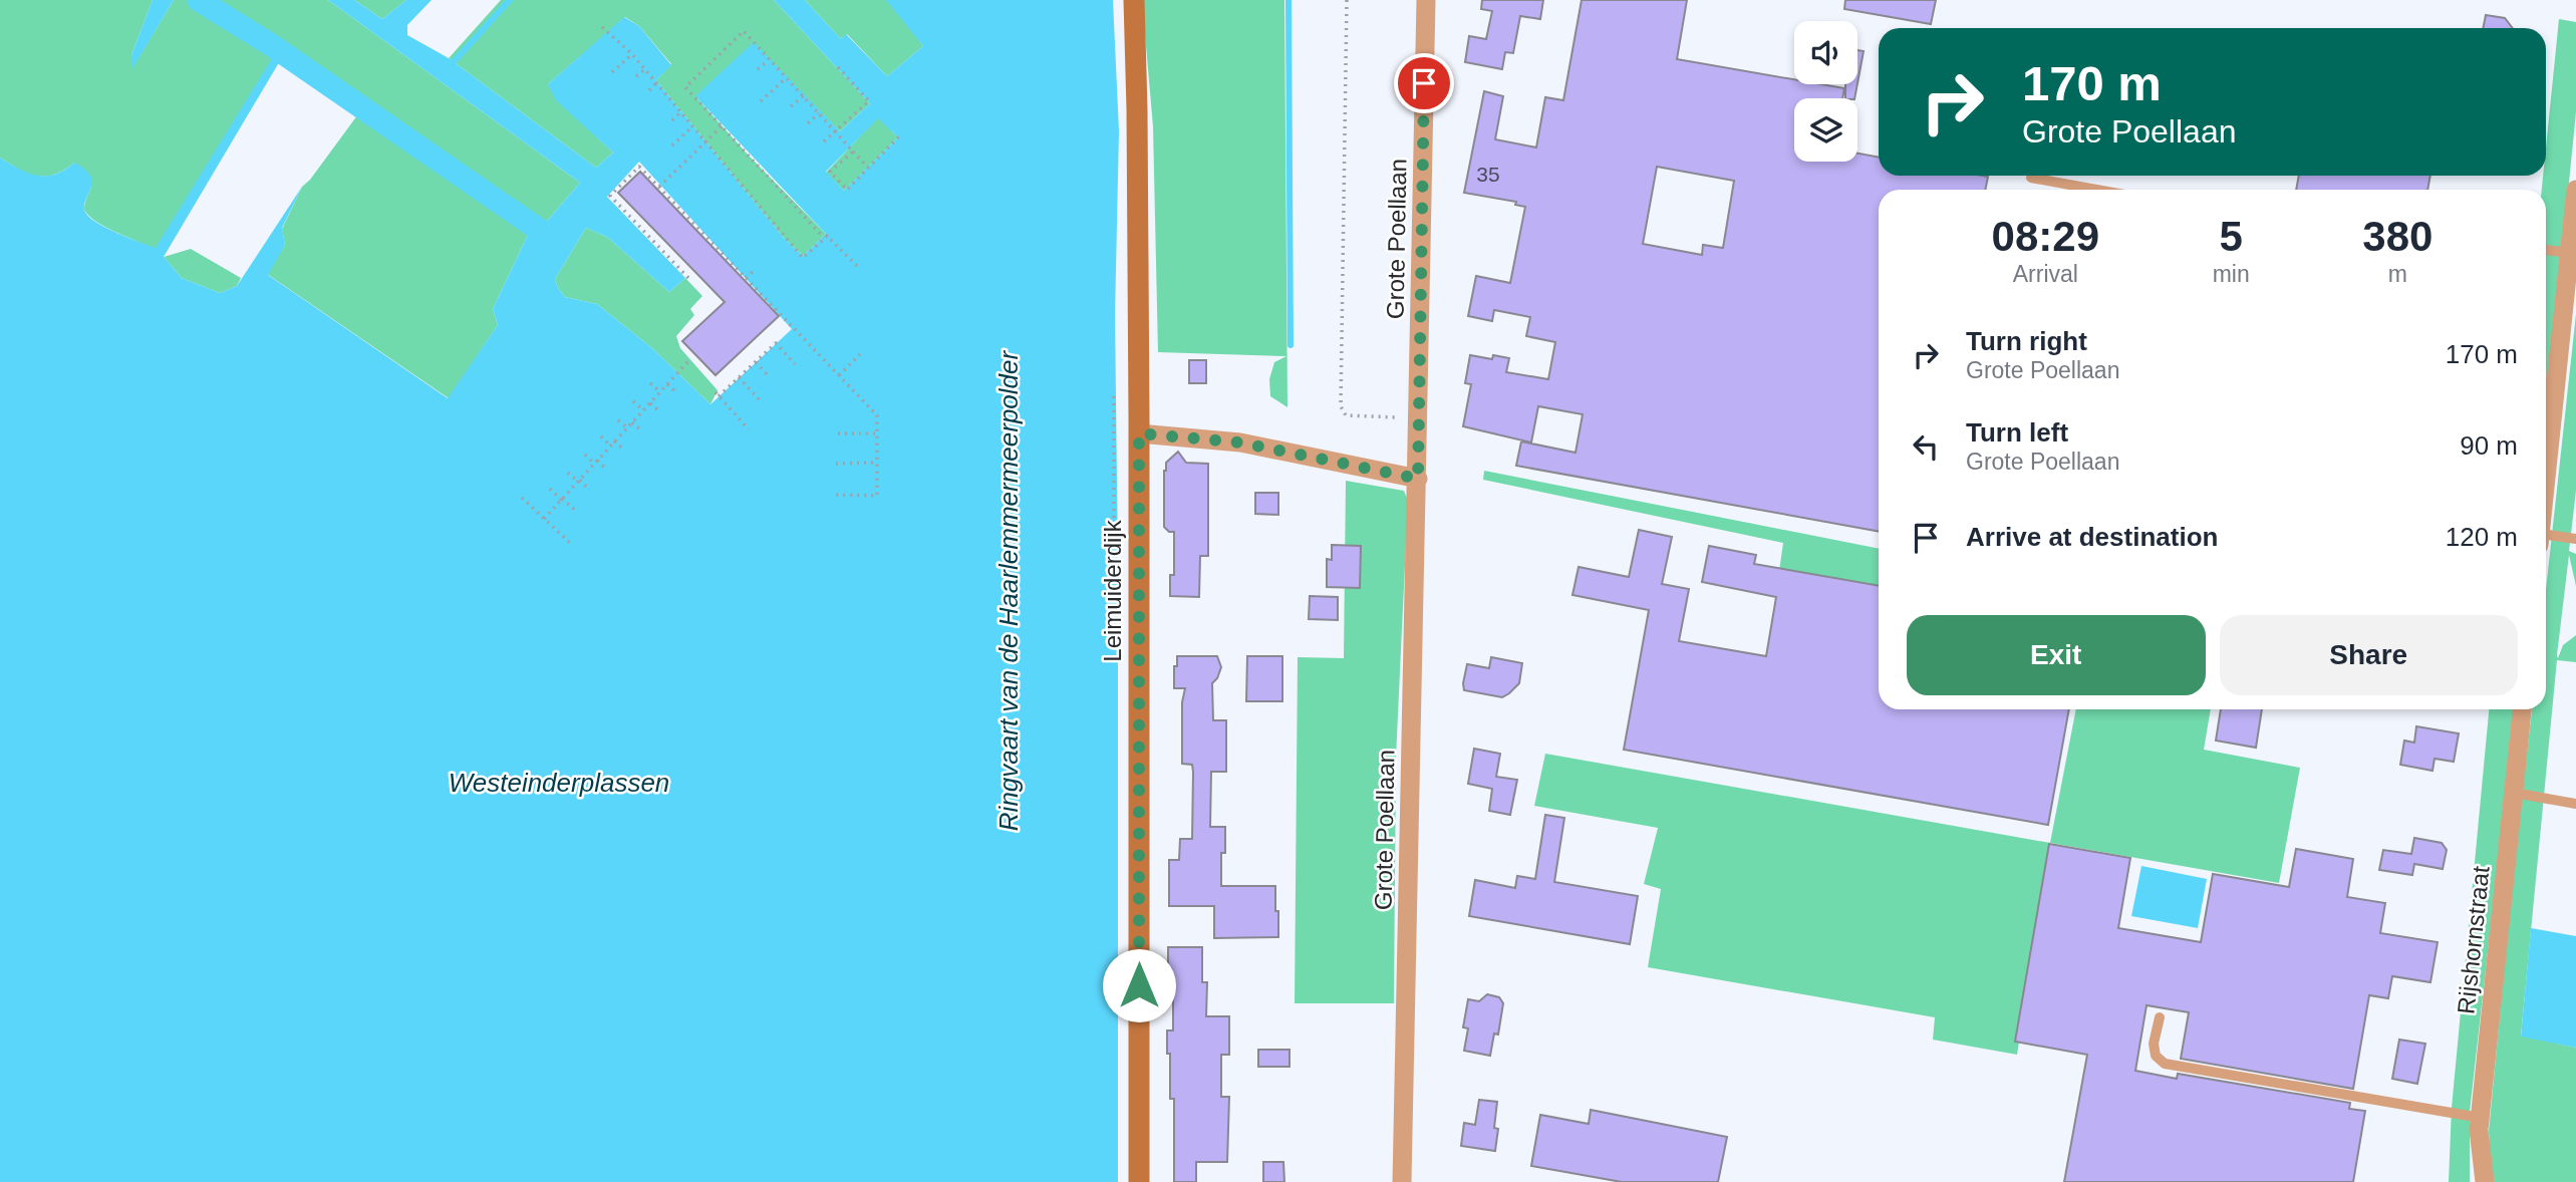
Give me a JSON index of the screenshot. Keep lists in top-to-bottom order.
{
  "streets": {
    "street": ["Grote Poellaan", "Leimuiderdijk", "Rijshornstraat"]
  },
  "water": ["Ringvaart van de Haarlemmermeerpolder", "Westeinderplassen"],
  "house_numbers": ["35"],
  "page": {
    "turn": ["170 m", "Grote Poellaan"],
    "eta": [
      "08:29",
      "Arrival",
      "5",
      "min",
      "380",
      "m"
    ],
    "list": [
      {
        "name": "Turn right",
        "note": "Grote Poellaan",
        "value": "170 m"
      },
      {
        "name": "Turn left",
        "note": "Grote Poellaan",
        "value": "90 m"
      },
      {
        "name": "Arrive at destination",
        "value": "120 m"
      }
    ],
    "buttons": ["Exit", "Share"]
  }
}
